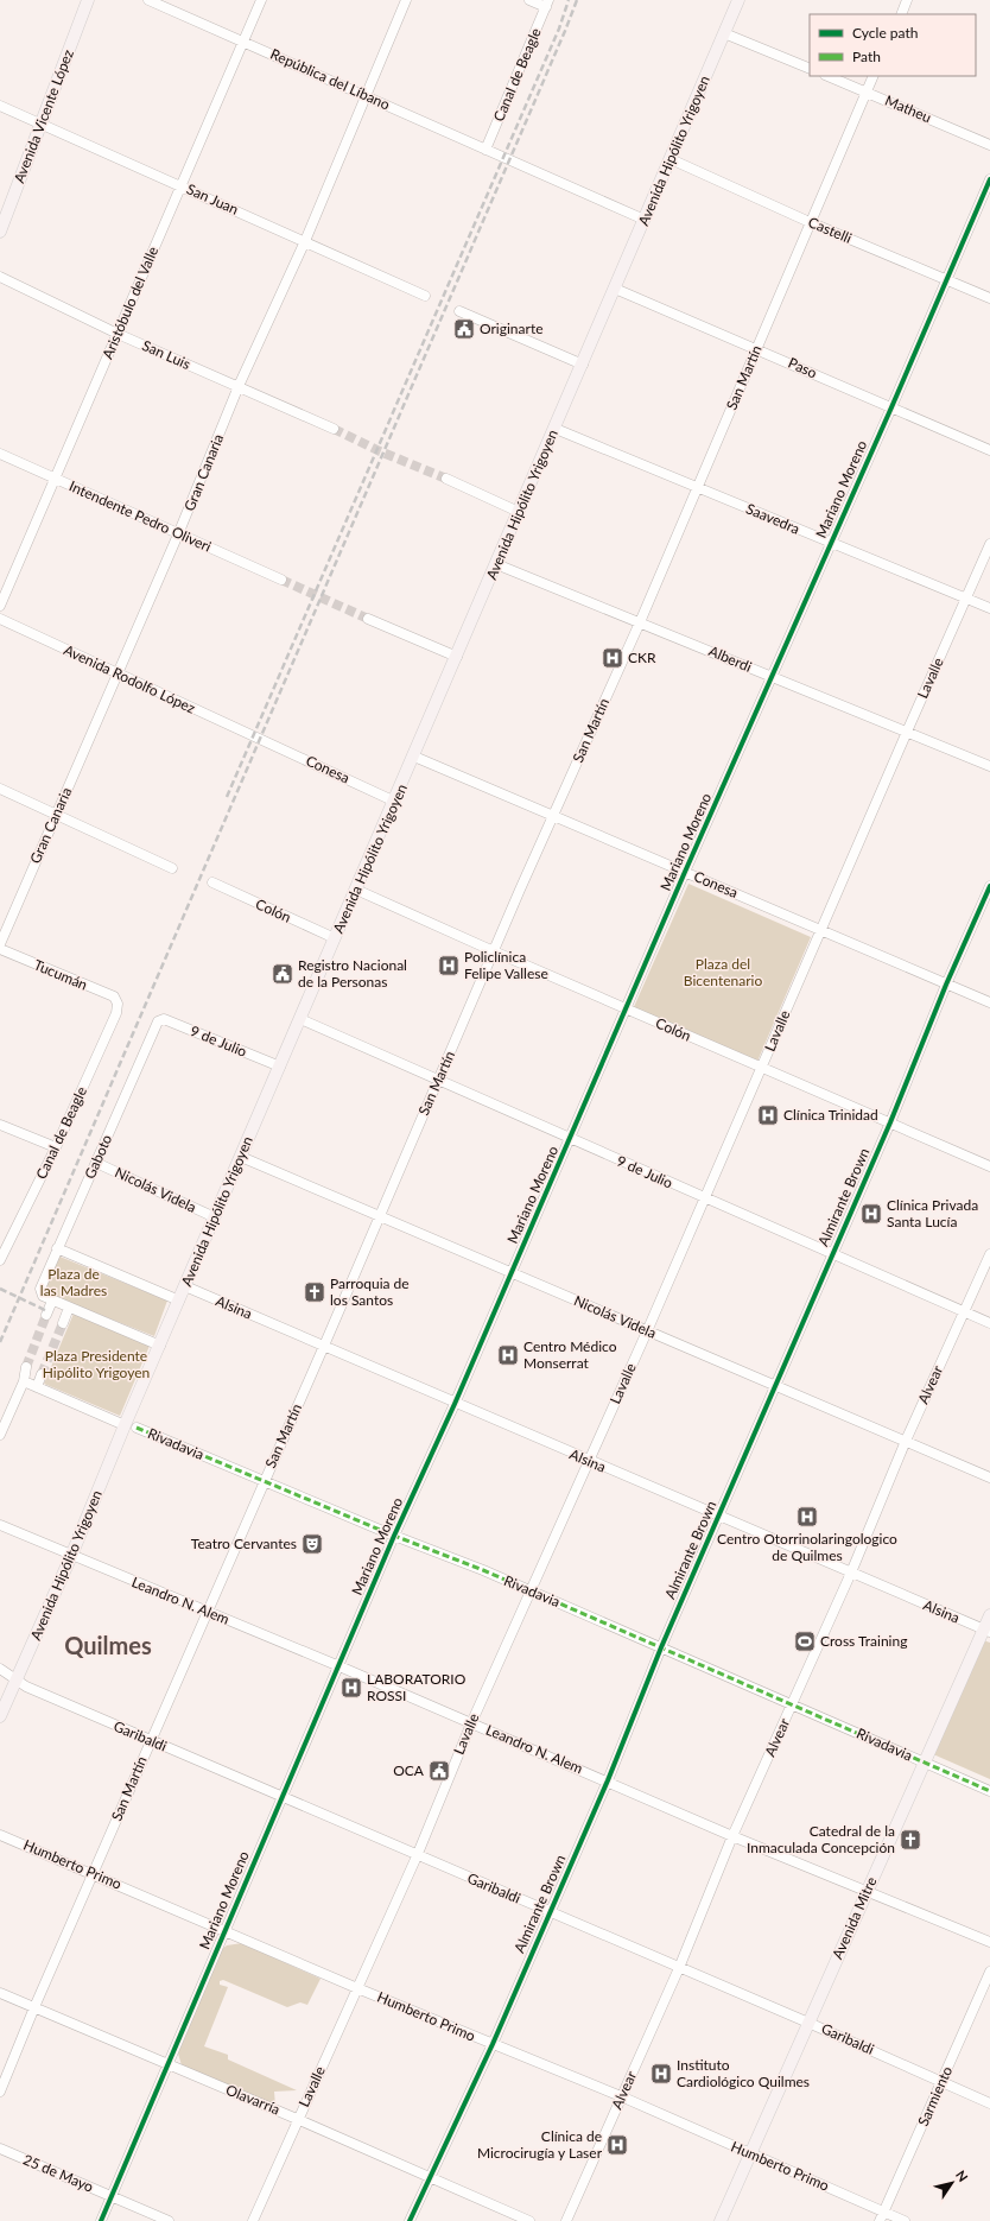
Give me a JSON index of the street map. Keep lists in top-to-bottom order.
{
  "streets": {
    "main road": ["Avenida Vicente López", "Avenida Hipólito Yrigoyen", "Avenida Mitre"],
    "street": [
      "Canal de Beagle",
      "República del Líbano",
      "Matheu",
      "San Juan",
      "Castelli",
      "Aristóbulo del Valle",
      "San Luis",
      "Paso",
      "San Martín",
      "Gran Canaria",
      "Mariano Moreno",
      "Intendente Pedro Oliveri",
      "Saavedra",
      "Alberdi",
      "Lavalle",
      "Avenida Rodolfo López",
      "Conesa",
      "Colón",
      "Tucumán",
      "9 de Julio",
      "Gaboto",
      "Nicolás Videla",
      "Almirante Brown",
      "Alsina",
      "Alvear",
      "Rivadavia",
      "Leandro N. Alem",
      "Garibaldi",
      "Humberto Primo",
      "Sarmiento",
      "Olavarría",
      "25 de Mayo"
    ]
  },
  "crossings": [
    ["Canal de Beagle", "República del Líbano"],
    ["Canal de Beagle", "Tucumán"],
    ["República del Líbano", "Avenida Hipólito Yrigoyen"],
    ["República del Líbano", "Aristóbulo del Valle"],
    ["República del Líbano", "Gran Canaria"],
    ["Matheu", "San Martín"],
    ["Avenida Vicente López", "San Juan"],
    ["Avenida Hipólito Yrigoyen", "Castelli"],
    ["Avenida Hipólito Yrigoyen", "Paso"],
    ["Avenida Hipólito Yrigoyen", "Saavedra"],
    ["Avenida Hipólito Yrigoyen", "Alberdi"],
    ["Avenida Hipólito Yrigoyen", "Conesa"],
    ["Avenida Hipólito Yrigoyen", "Colón"],
    ["Avenida Hipólito Yrigoyen", "9 de Julio"],
    ["Avenida Hipólito Yrigoyen", "Nicolás Videla"],
    ["Avenida Hipólito Yrigoyen", "Alsina"],
    ["Avenida Hipólito Yrigoyen", "Rivadavia"],
    ["Avenida Hipólito Yrigoyen", "Leandro N. Alem"],
    ["Avenida Hipólito Yrigoyen", "Garibaldi"],
    ["San Juan", "Aristóbulo del Valle"],
    ["San Juan", "Gran Canaria"],
    ["Castelli", "San Martín"],
    ["Castelli", "Mariano Moreno"],
    ["Aristóbulo del Valle", "San Luis"],
    ["Aristóbulo del Valle", "Intendente Pedro Oliveri"],
    ["San Luis", "Gran Canaria"],
    ["Paso", "San Martín"],
    ["Paso", "Mariano Moreno"],
    ["San Martín", "Saavedra"],
    ["San Martín", "Alberdi"],
    ["San Martín", "Conesa"],
    ["San Martín", "Colón"],
    ["San Martín", "9 de Julio"],
    ["San Martín", "Nicolás Videla"],
    ["San Martín", "Alsina"],
    ["San Martín", "Rivadavia"],
    ["San Martín", "Leandro N. Alem"],
    ["San Martín", "Garibaldi"],
    ["San Martín", "Humberto Primo"],
    ["San Martín", "Olavarría"],
    ["Gran Canaria", "Intendente Pedro Oliveri"],
    ["Gran Canaria", "Avenida Rodolfo López"],
    ["Mariano Moreno", "Saavedra"],
    ["Mariano Moreno", "Alberdi"],
    ["Mariano Moreno", "Conesa"],
    ["Mariano Moreno", "Colón"],
    ["Mariano Moreno", "9 de Julio"],
    ["Mariano Moreno", "Nicolás Videla"],
    ["Mariano Moreno", "Alsina"],
    ["Mariano Moreno", "Rivadavia"],
    ["Mariano Moreno", "Leandro N. Alem"],
    ["Mariano Moreno", "Garibaldi"],
    ["Mariano Moreno", "Humberto Primo"],
    ["Mariano Moreno", "Olavarría"],
    ["Mariano Moreno", "25 de Mayo"],
    ["Saavedra", "Lavalle"],
    ["Alberdi", "Lavalle"],
    ["Lavalle", "Conesa"],
    ["Lavalle", "Colón"],
    ["Lavalle", "9 de Julio"],
    ["Lavalle", "Nicolás Videla"],
    ["Lavalle", "Alsina"],
    ["Lavalle", "Rivadavia"],
    ["Lavalle", "Leandro N. Alem"],
    ["Lavalle", "Garibaldi"],
    ["Lavalle", "Humberto Primo"],
    ["Lavalle", "Olavarría"],
    ["Avenida Rodolfo López", "Conesa"],
    ["Conesa", "Almirante Brown"],
    ["Colón", "Almirante Brown"],
    ["9 de Julio", "Gaboto"],
    ["9 de Julio", "Almirante Brown"],
    ["9 de Julio", "Alvear"],
    ["Gaboto", "Nicolás Videla"],
    ["Nicolás Videla", "Almirante Brown"],
    ["Nicolás Videla", "Alvear"],
    ["Almirante Brown", "Alsina"],
    ["Almirante Brown", "Rivadavia"],
    ["Almirante Brown", "Leandro N. Alem"],
    ["Almirante Brown", "Garibaldi"],
    ["Almirante Brown", "Humberto Primo"],
    ["Almirante Brown", "Olavarría"],
    ["Alsina", "Alvear"],
    ["Alsina", "Avenida Mitre"],
    ["Alvear", "Rivadavia"],
    ["Alvear", "Leandro N. Alem"],
    ["Alvear", "Garibaldi"],
    ["Alvear", "Humberto Primo"],
    ["Rivadavia", "Avenida Mitre"],
    ["Leandro N. Alem", "Avenida Mitre"],
    ["Garibaldi", "Avenida Mitre"],
    ["Garibaldi", "Sarmiento"],
    ["Humberto Primo", "Avenida Mitre"],
    ["Humberto Primo", "Sarmiento"]
  ],
  "districts": ["Quilmes"],
  "parks": ["Plaza del Bicentenario", "Plaza de las Madres", "Plaza Presidente Hipólito Yrigoyen"],
  "places": {
    "public building": ["Originarte", "Registro Nacional de la Personas", "OCA"],
    "hospital": [
      "CKR",
      "Policlínica Felipe Vallese",
      "Clínica Trinidad",
      "Clínica Privada Santa Lucía",
      "Centro Médico Monserrat",
      "Centro Otorrinolaringologico de Quilmes",
      "LABORATORIO ROSSI",
      "Instituto Cardiológico Quilmes",
      "Clínica de Microcirugía y Laser"
    ],
    "church": ["Parroquia de los Santos", "Catedral de la Inmaculada Concepción"],
    "theatre": ["Teatro Cervantes"],
    "sports": ["Cross Training"]
  },
  "legend": ["Cycle path", "Path"],
  "north": "top right"
}
